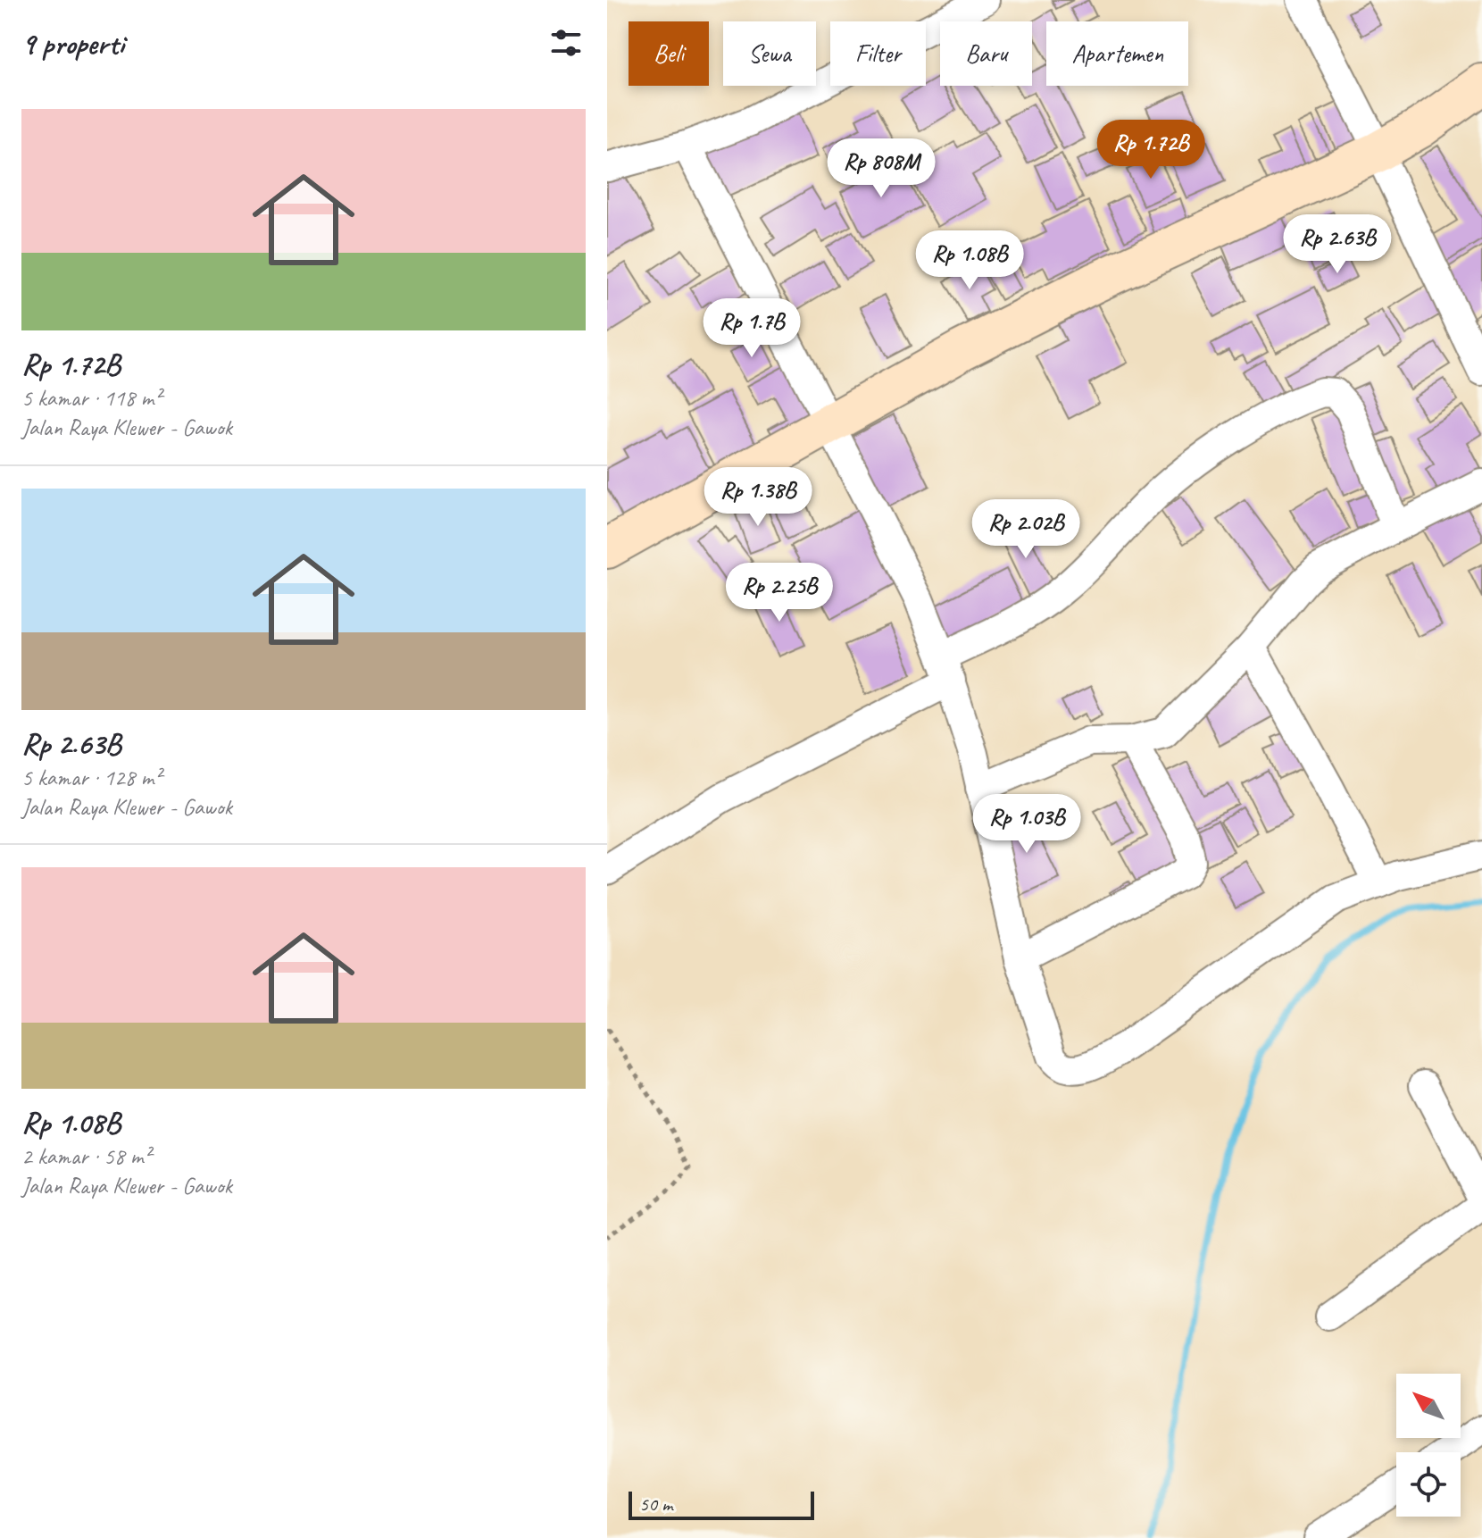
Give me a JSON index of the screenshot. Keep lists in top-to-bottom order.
{
  "scale_bar": "50 m",
  "north": "top left",
  "page": {
    "heading": "9 properti",
    "chip": [
      "Beli",
      "Sewa",
      "Filter",
      "Baru",
      "Apartemen"
    ],
    "list": [
      {
        "name": "Rp 1.72B",
        "note": "5 kamar · 118 m² · Jalan Raya Klewer - Gawok"
      },
      {
        "name": "Rp 2.63B",
        "note": "5 kamar · 128 m² · Jalan Raya Klewer - Gawok"
      },
      {
        "name": "Rp 1.08B",
        "note": "2 kamar · 58 m² · Jalan Raya Klewer - Gawok"
      }
    ],
    "price": [
      "Rp 1.72B",
      "Rp 808M",
      "Rp 2.63B",
      "Rp 1.08B",
      "Rp 1.7B",
      "Rp 1.38B",
      "Rp 2.02B",
      "Rp 2.25B",
      "Rp 1.03B"
    ],
    "scale": "50 m"
  }
}
